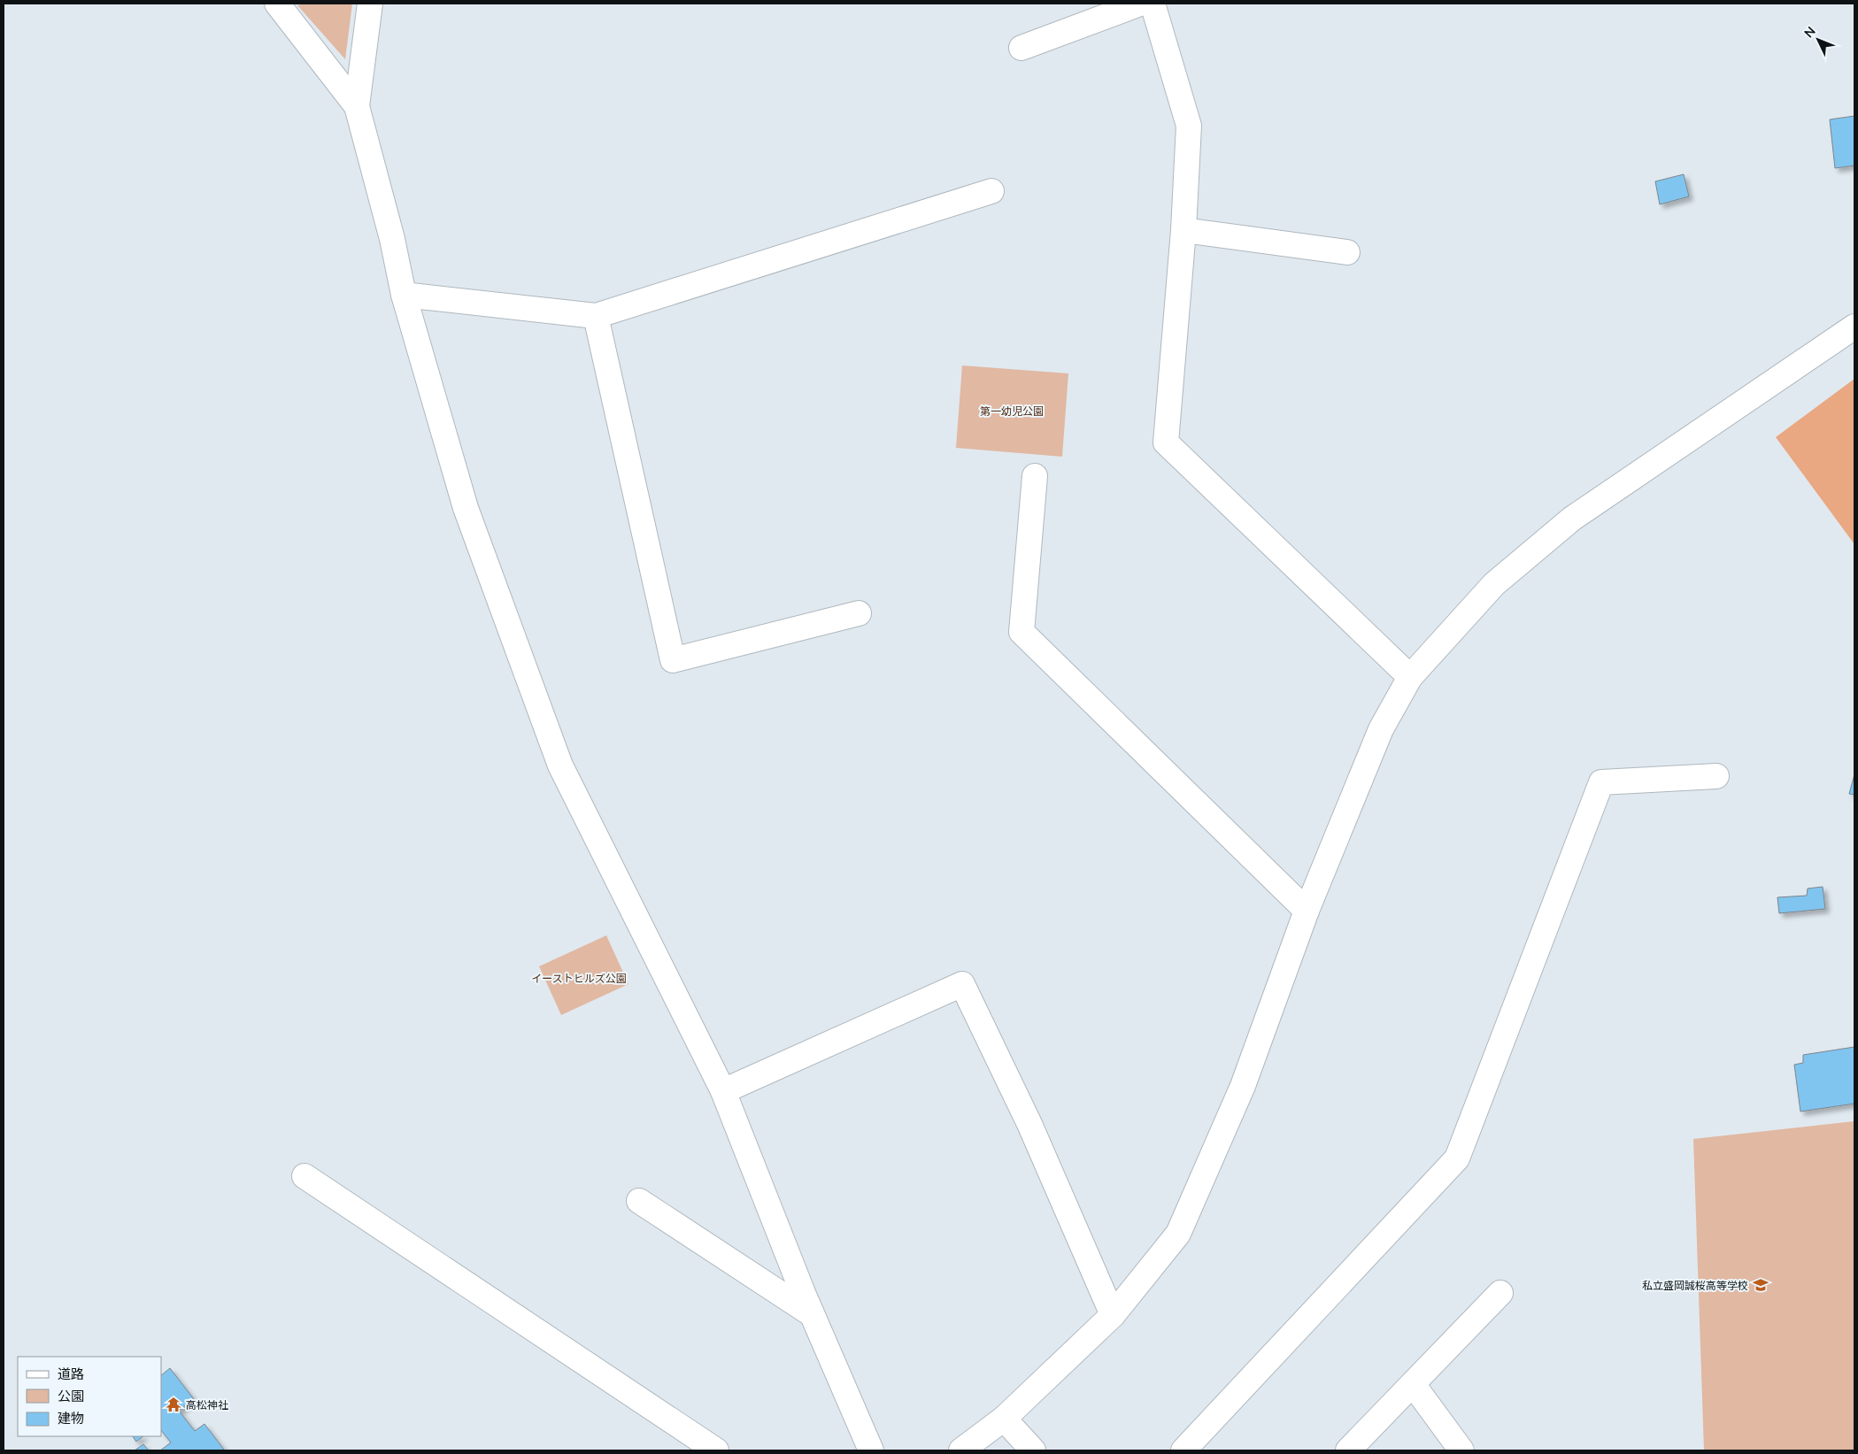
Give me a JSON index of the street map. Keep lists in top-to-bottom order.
{
  "parks": ["第一幼児公園", "イーストヒルズ公園"],
  "places": {
    "school or university": ["私立盛岡誠桜高等学校"],
    "temple": ["高松神社"]
  },
  "legend": ["道路", "公園", "建物"],
  "north": "top left"
}
